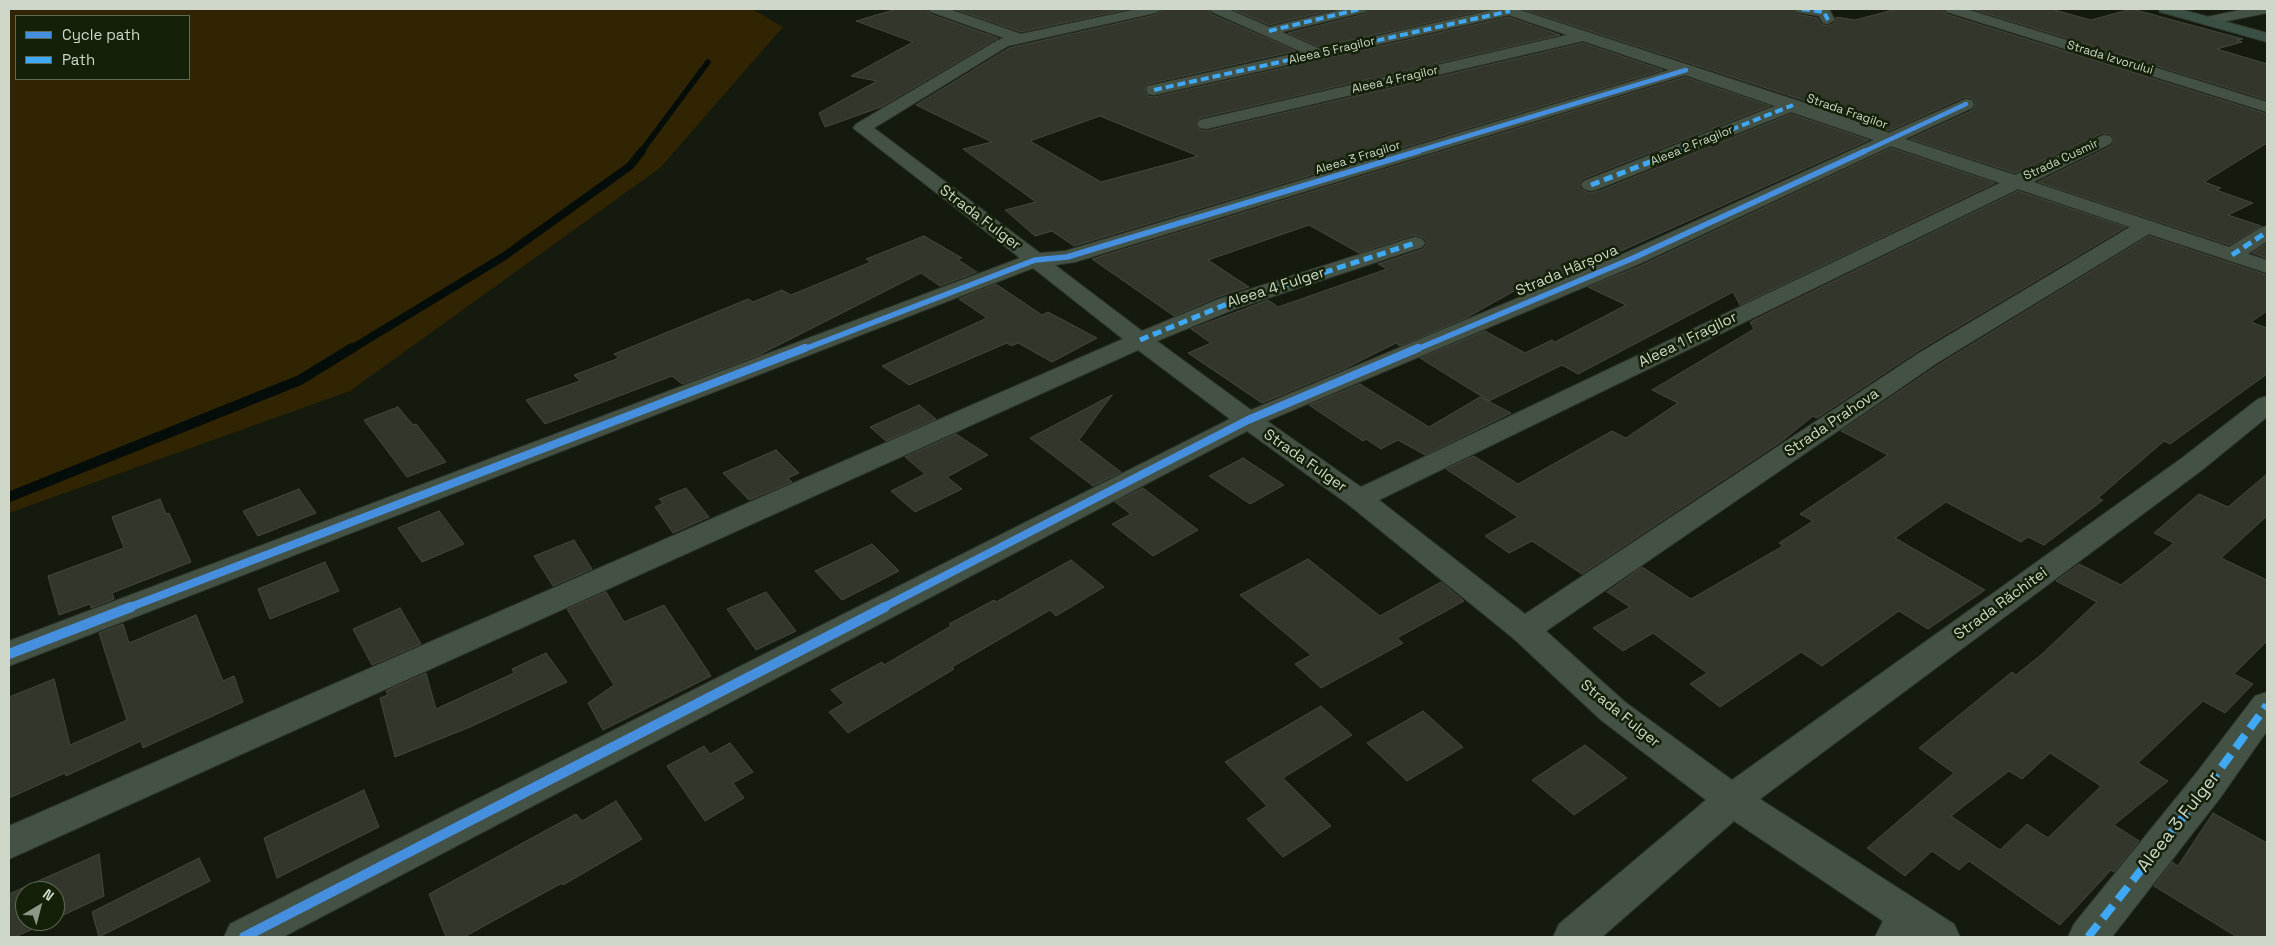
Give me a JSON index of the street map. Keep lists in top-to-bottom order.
{
  "streets": {
    "street": [
      "Aleea 5 Fragilor",
      "Strada Izvorului",
      "Aleea 4 Fragilor",
      "Strada Fragilor",
      "Aleea 2 Fragilor",
      "Aleea 3 Fragilor",
      "Strada Cusmir",
      "Strada Fulger",
      "Strada Hârșova",
      "Aleea 4 Fulger",
      "Aleea 1 Fragilor",
      "Strada Prahova",
      "Strada Răchitei",
      "Aleea 3 Fulger"
    ]
  },
  "crossings": [
    ["Aleea 5 Fragilor", "Strada Fragilor"],
    ["Aleea 4 Fragilor", "Strada Fragilor"],
    ["Strada Fragilor", "Aleea 2 Fragilor"],
    ["Strada Fragilor", "Aleea 3 Fragilor"],
    ["Strada Fragilor", "Strada Cusmir"],
    ["Strada Fragilor", "Strada Hârșova"],
    ["Strada Fragilor", "Aleea 1 Fragilor"],
    ["Strada Fragilor", "Strada Prahova"],
    ["Aleea 3 Fragilor", "Strada Fulger"],
    ["Strada Cusmir", "Aleea 1 Fragilor"],
    ["Strada Fulger", "Strada Hârșova"],
    ["Strada Fulger", "Aleea 4 Fulger"],
    ["Strada Fulger", "Aleea 1 Fragilor"],
    ["Strada Fulger", "Strada Prahova"],
    ["Strada Fulger", "Strada Răchitei"]
  ],
  "legend": ["Cycle path", "Path"],
  "north": "top right"
}
